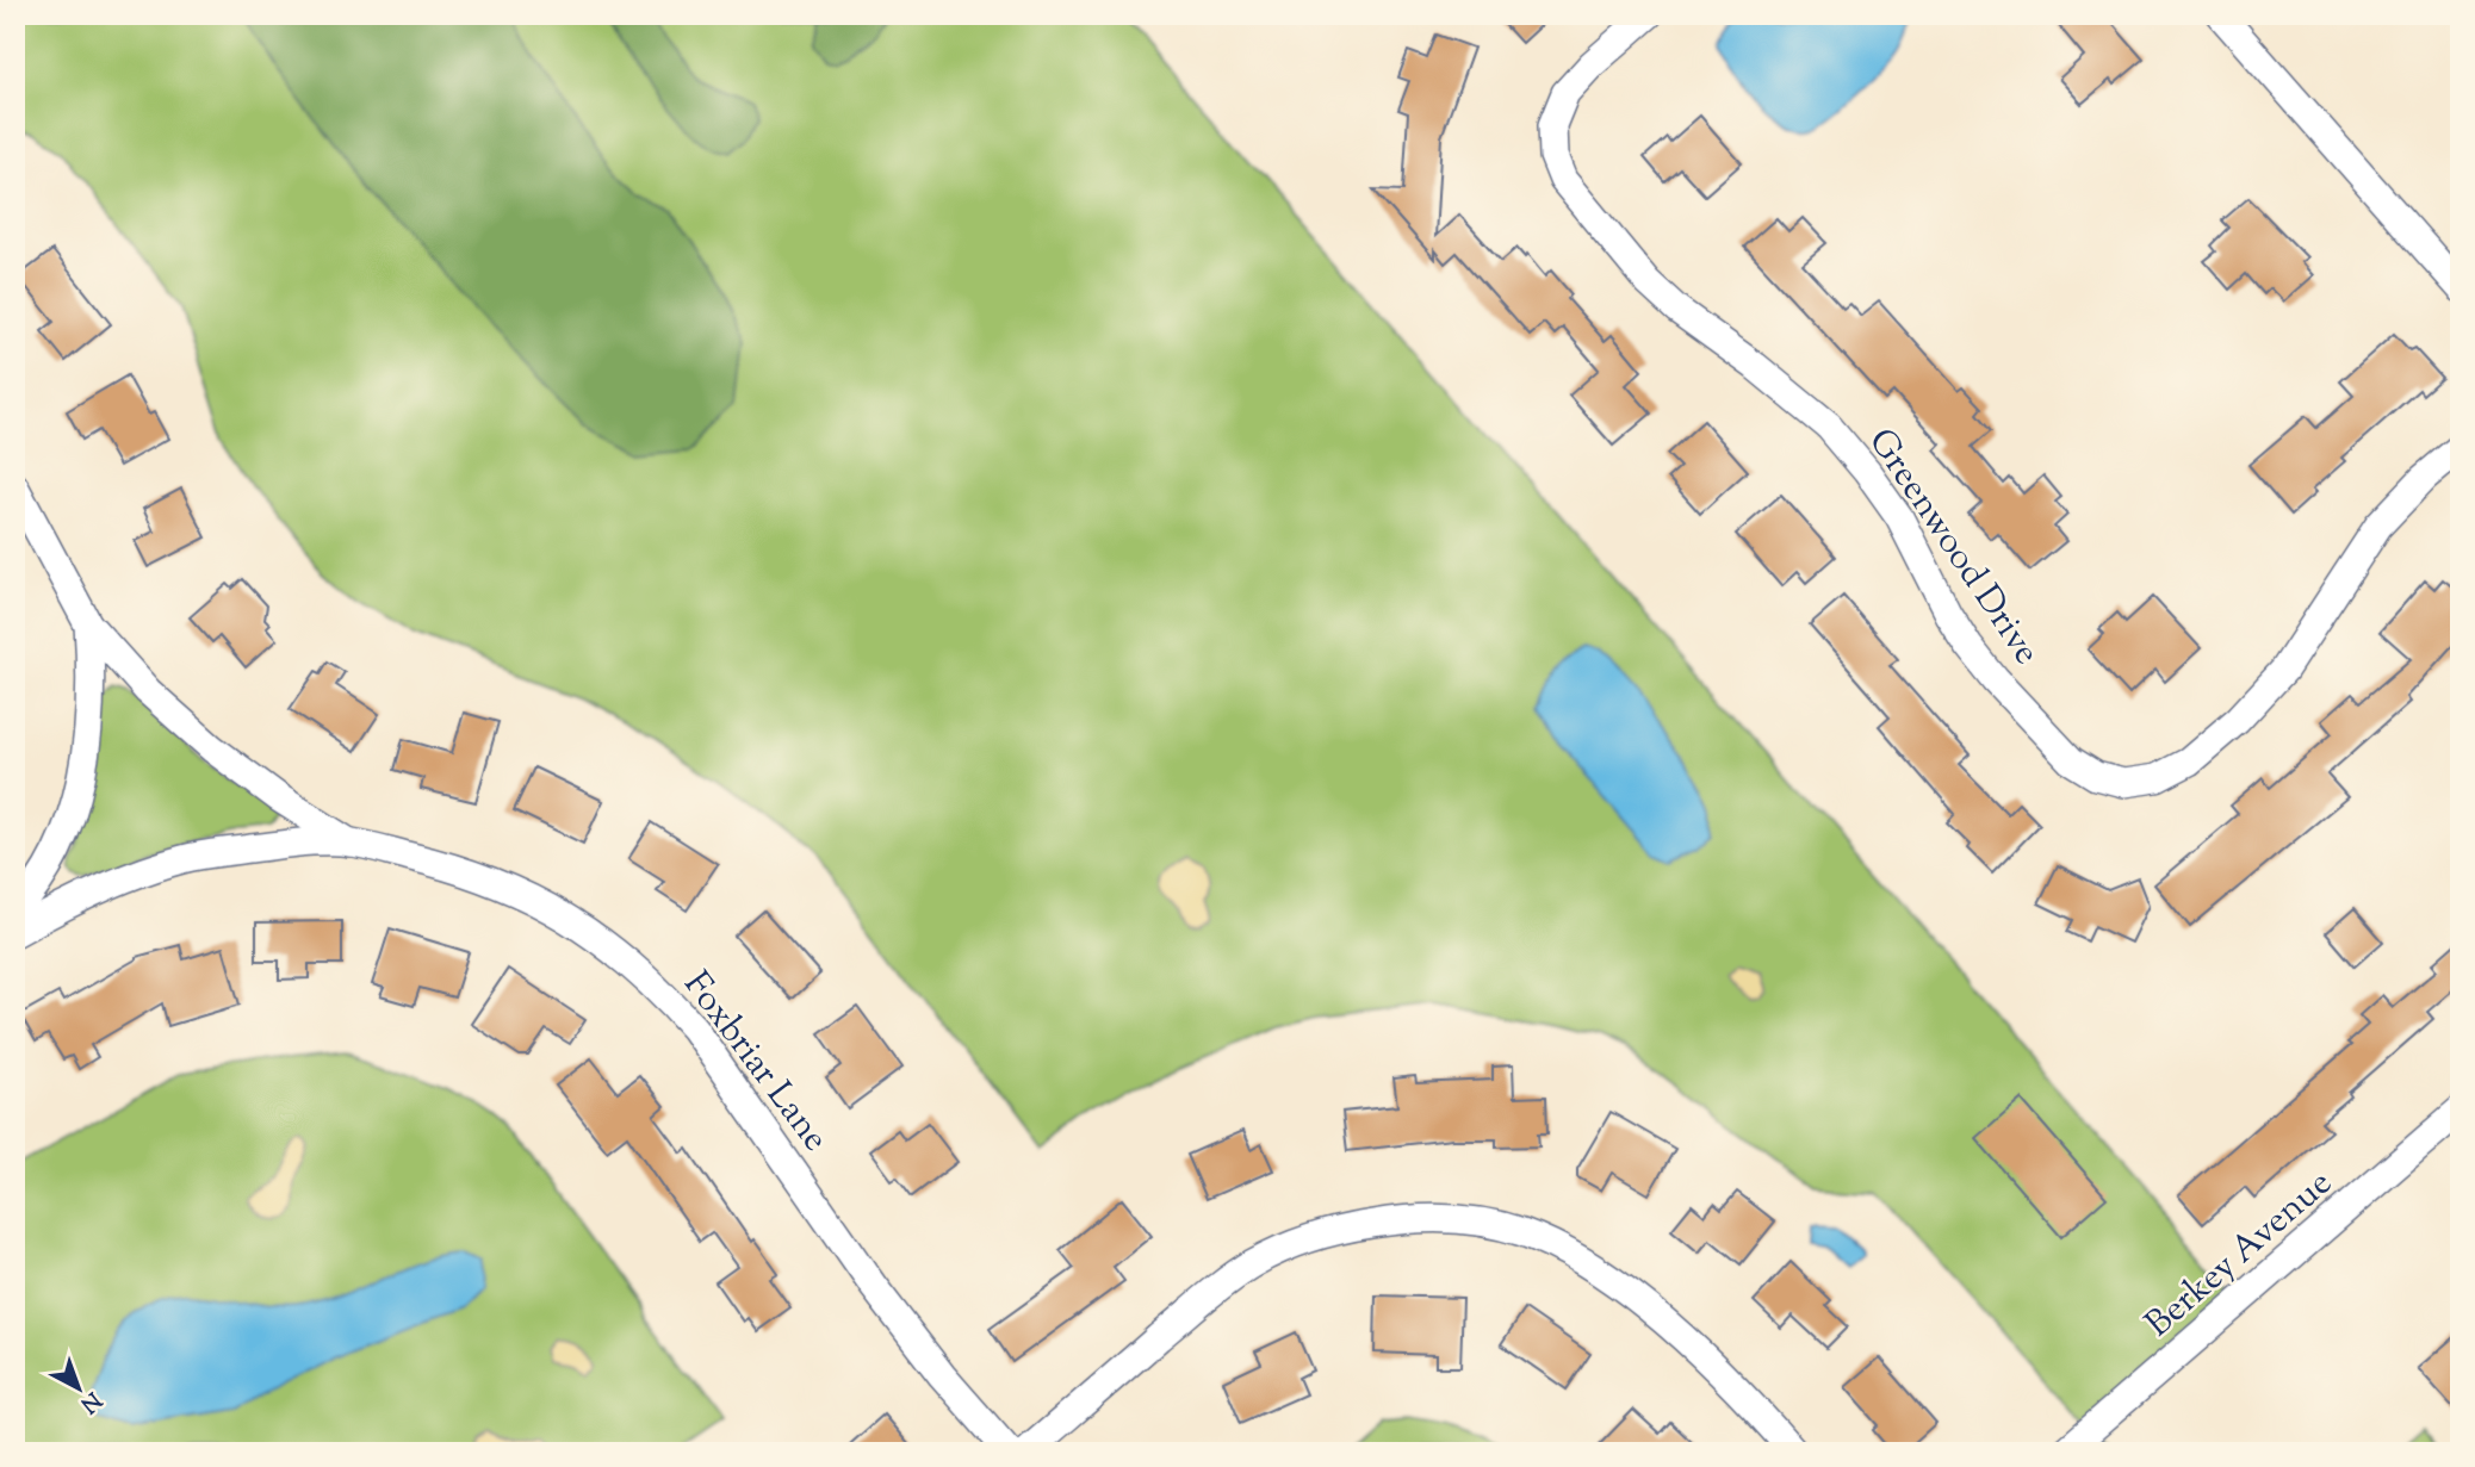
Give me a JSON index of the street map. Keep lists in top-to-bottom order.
{
  "streets": {
    "street": ["Greenwood Drive", "Foxbriar Lane", "Berkey Avenue"]
  },
  "north": "bottom right"
}
